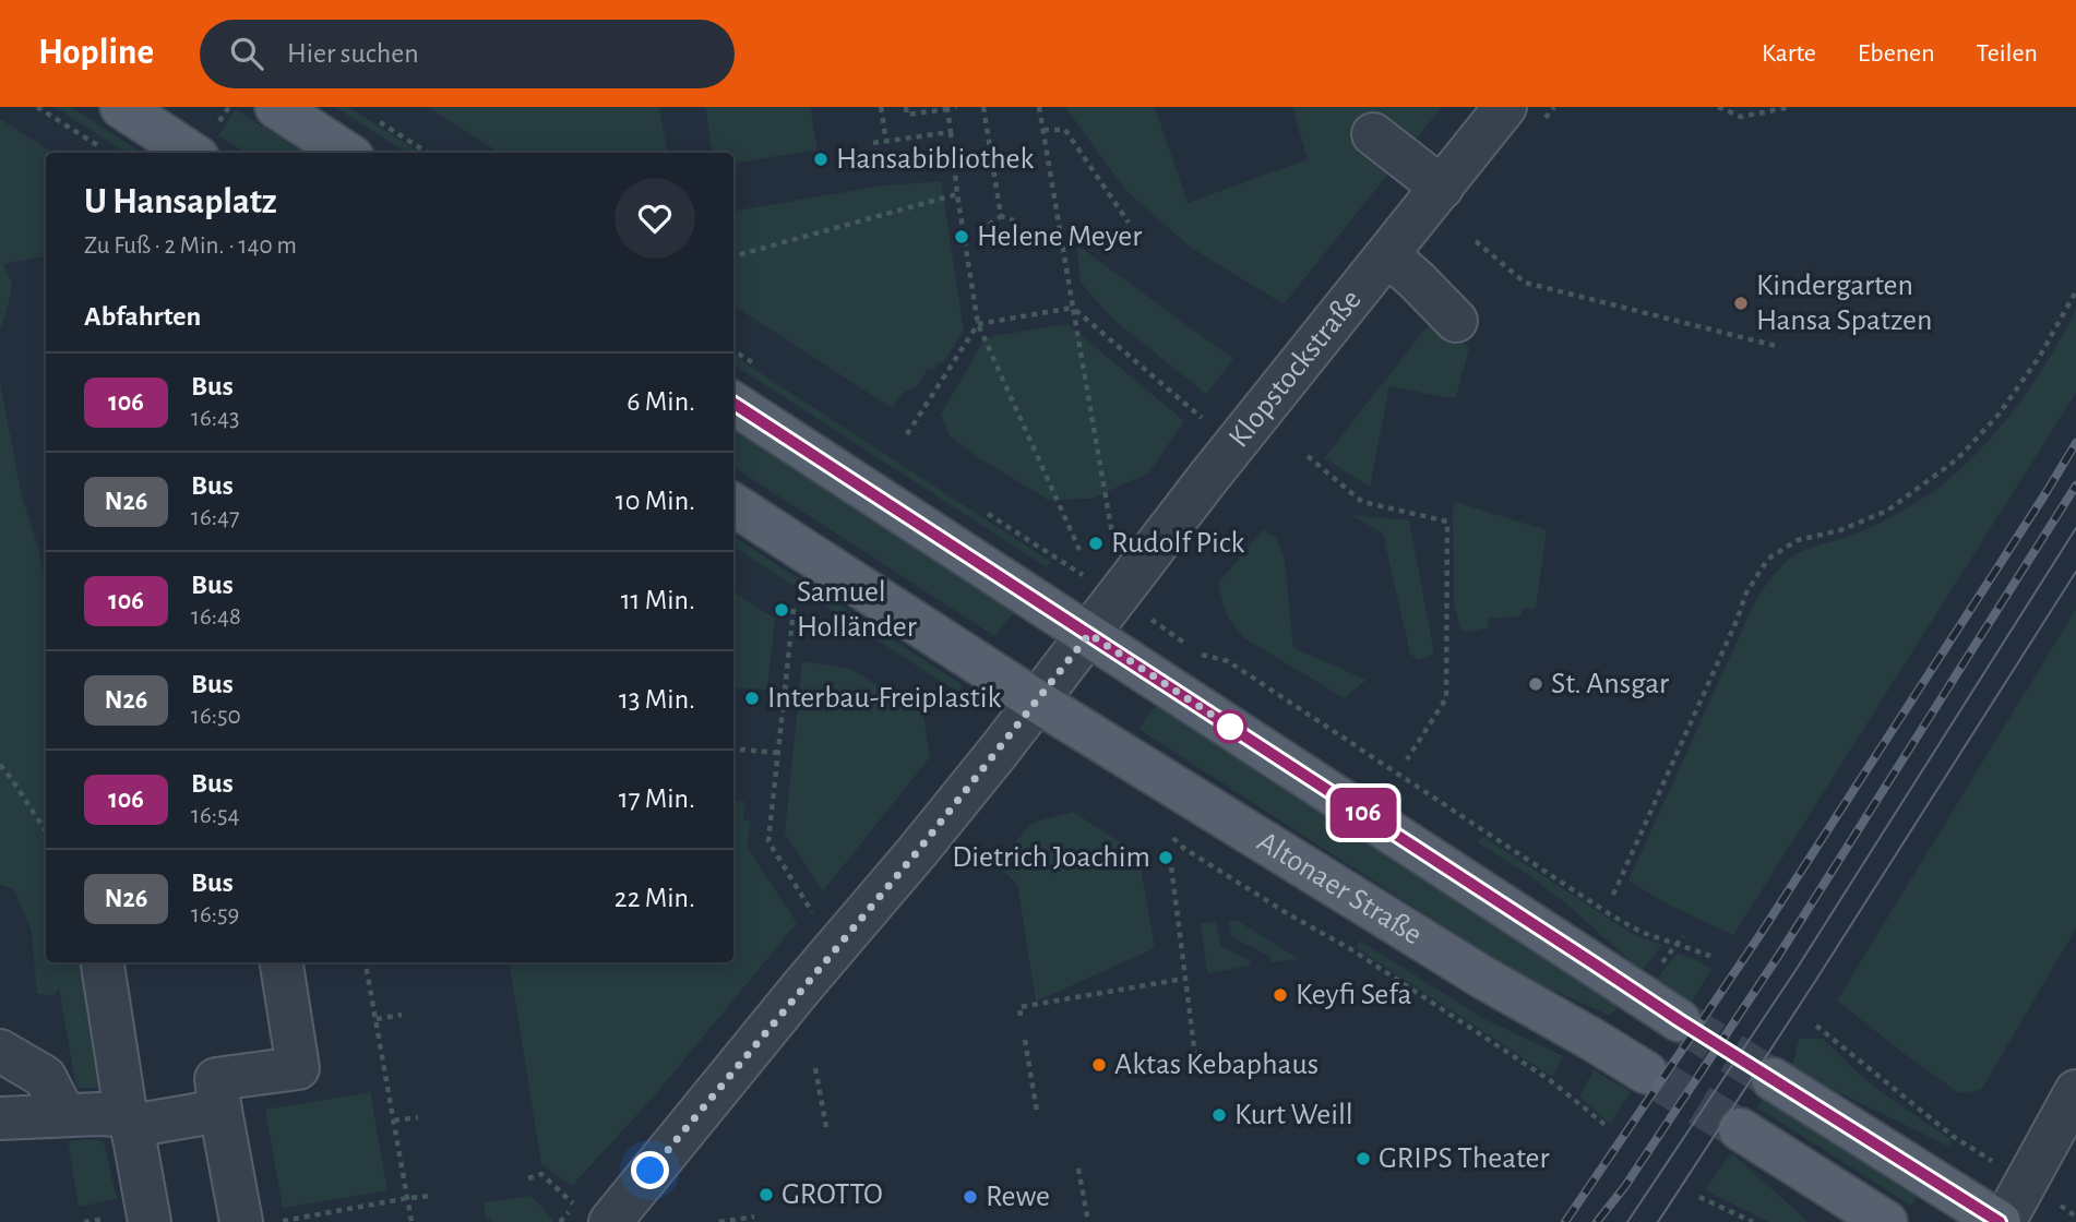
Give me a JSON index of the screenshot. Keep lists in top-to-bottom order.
{
  "streets": {
    "main road": ["Altonaer Straße"],
    "street": ["Klopstockstraße"]
  },
  "places": [
    "Hansabibliothek",
    "Helene Meyer",
    "Kindergarten Hansa Spatzen",
    "Rudolf Pick",
    "Samuel Holländer",
    "St. Ansgar",
    "Interbau-Freiplastik",
    "Dietrich Joachim",
    "Keyfi Sefa",
    "Aktas Kebaphaus",
    "Kurt Weill",
    "GRIPS Theater",
    "GROTTO",
    "Rewe"
  ],
  "lines": ["bus line 106"],
  "page": {
    "header": "Hopline",
    "search": "Hier suchen",
    "nav": ["Karte", "Ebenen", "Teilen"],
    "on_map": "106",
    "heading": [
      ["U Hansaplatz", "Zu Fuß · 2 Min. · 140 m"],
      "Abfahrten"
    ],
    "list": [
      {
        "mark": "106",
        "name": "Bus",
        "note": "16:43",
        "value": "6 Min."
      },
      {
        "mark": "N26",
        "name": "Bus",
        "note": "16:47",
        "value": "10 Min."
      },
      {
        "mark": "106",
        "name": "Bus",
        "note": "16:48",
        "value": "11 Min."
      },
      {
        "mark": "N26",
        "name": "Bus",
        "note": "16:50",
        "value": "13 Min."
      },
      {
        "mark": "106",
        "name": "Bus",
        "note": "16:54",
        "value": "17 Min."
      },
      {
        "mark": "N26",
        "name": "Bus",
        "note": "16:59",
        "value": "22 Min."
      }
    ]
  }
}
